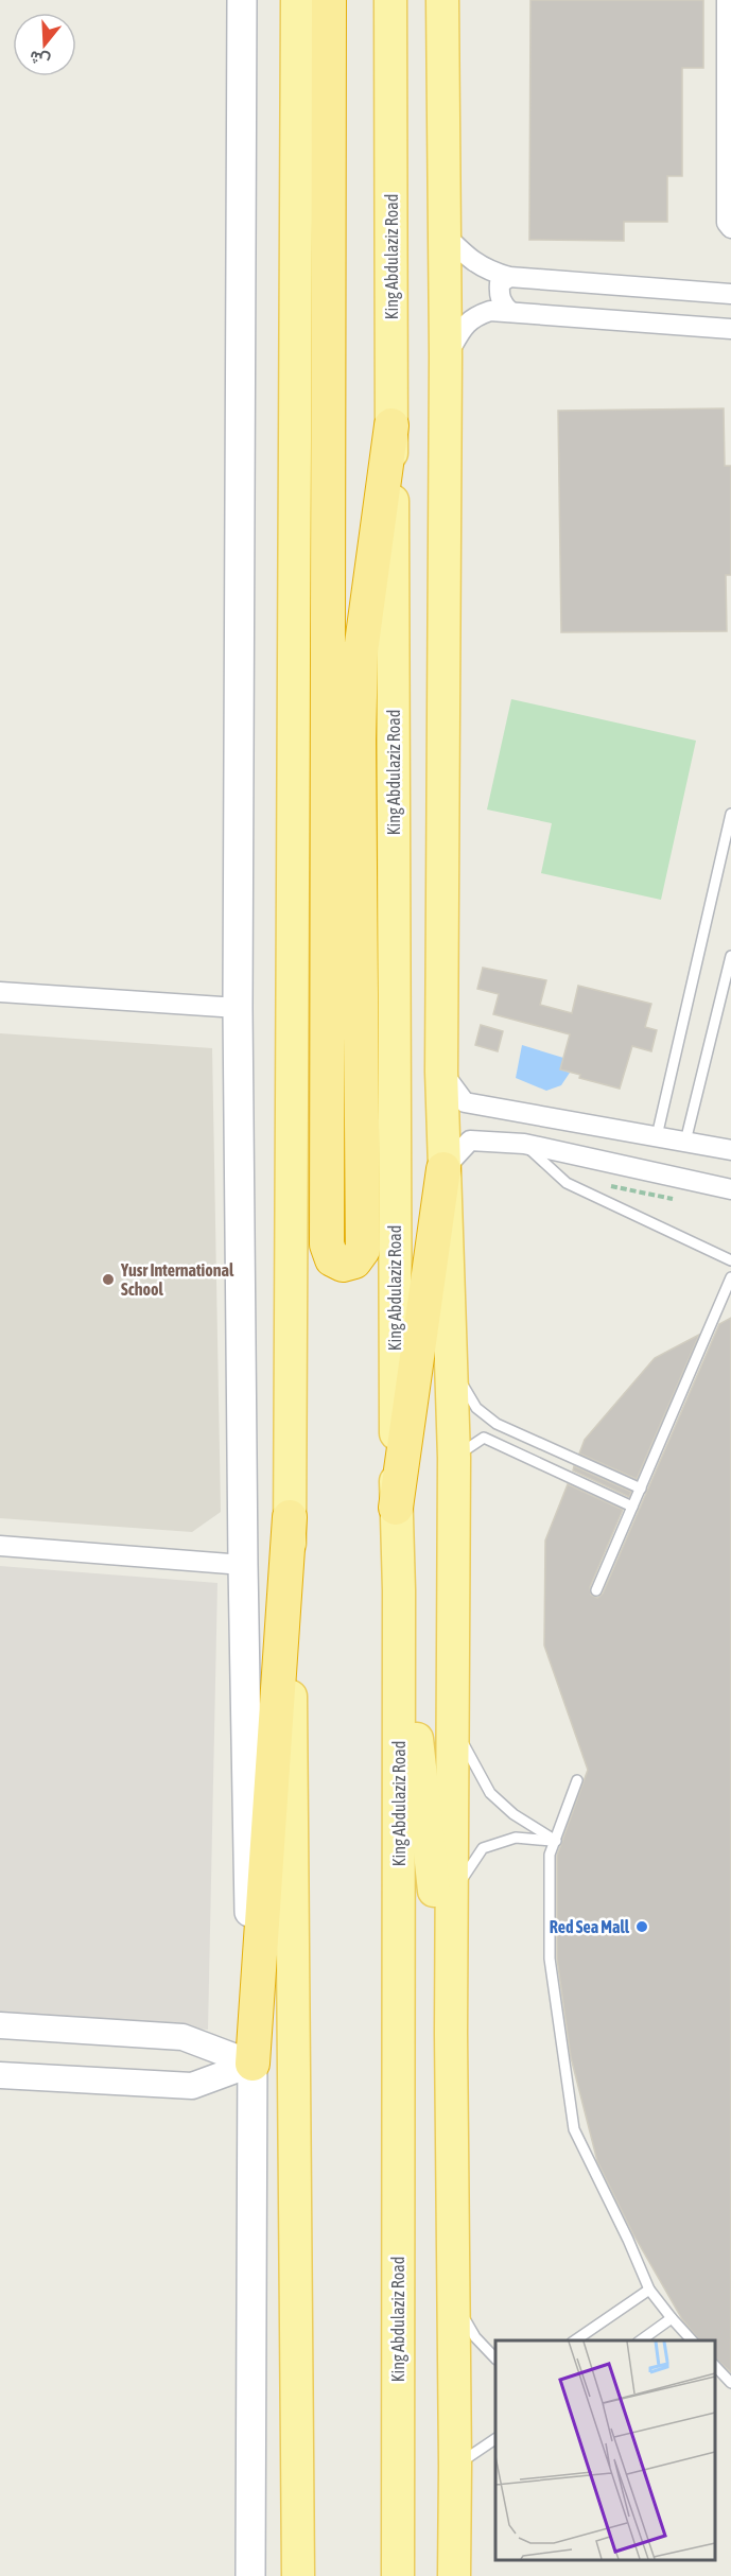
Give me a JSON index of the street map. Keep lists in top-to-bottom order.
{
  "streets": {
    "main road": ["King Abdulaziz Road"]
  },
  "places": ["Yusr International School", "Red Sea Mall"],
  "north": "bottom"
}
